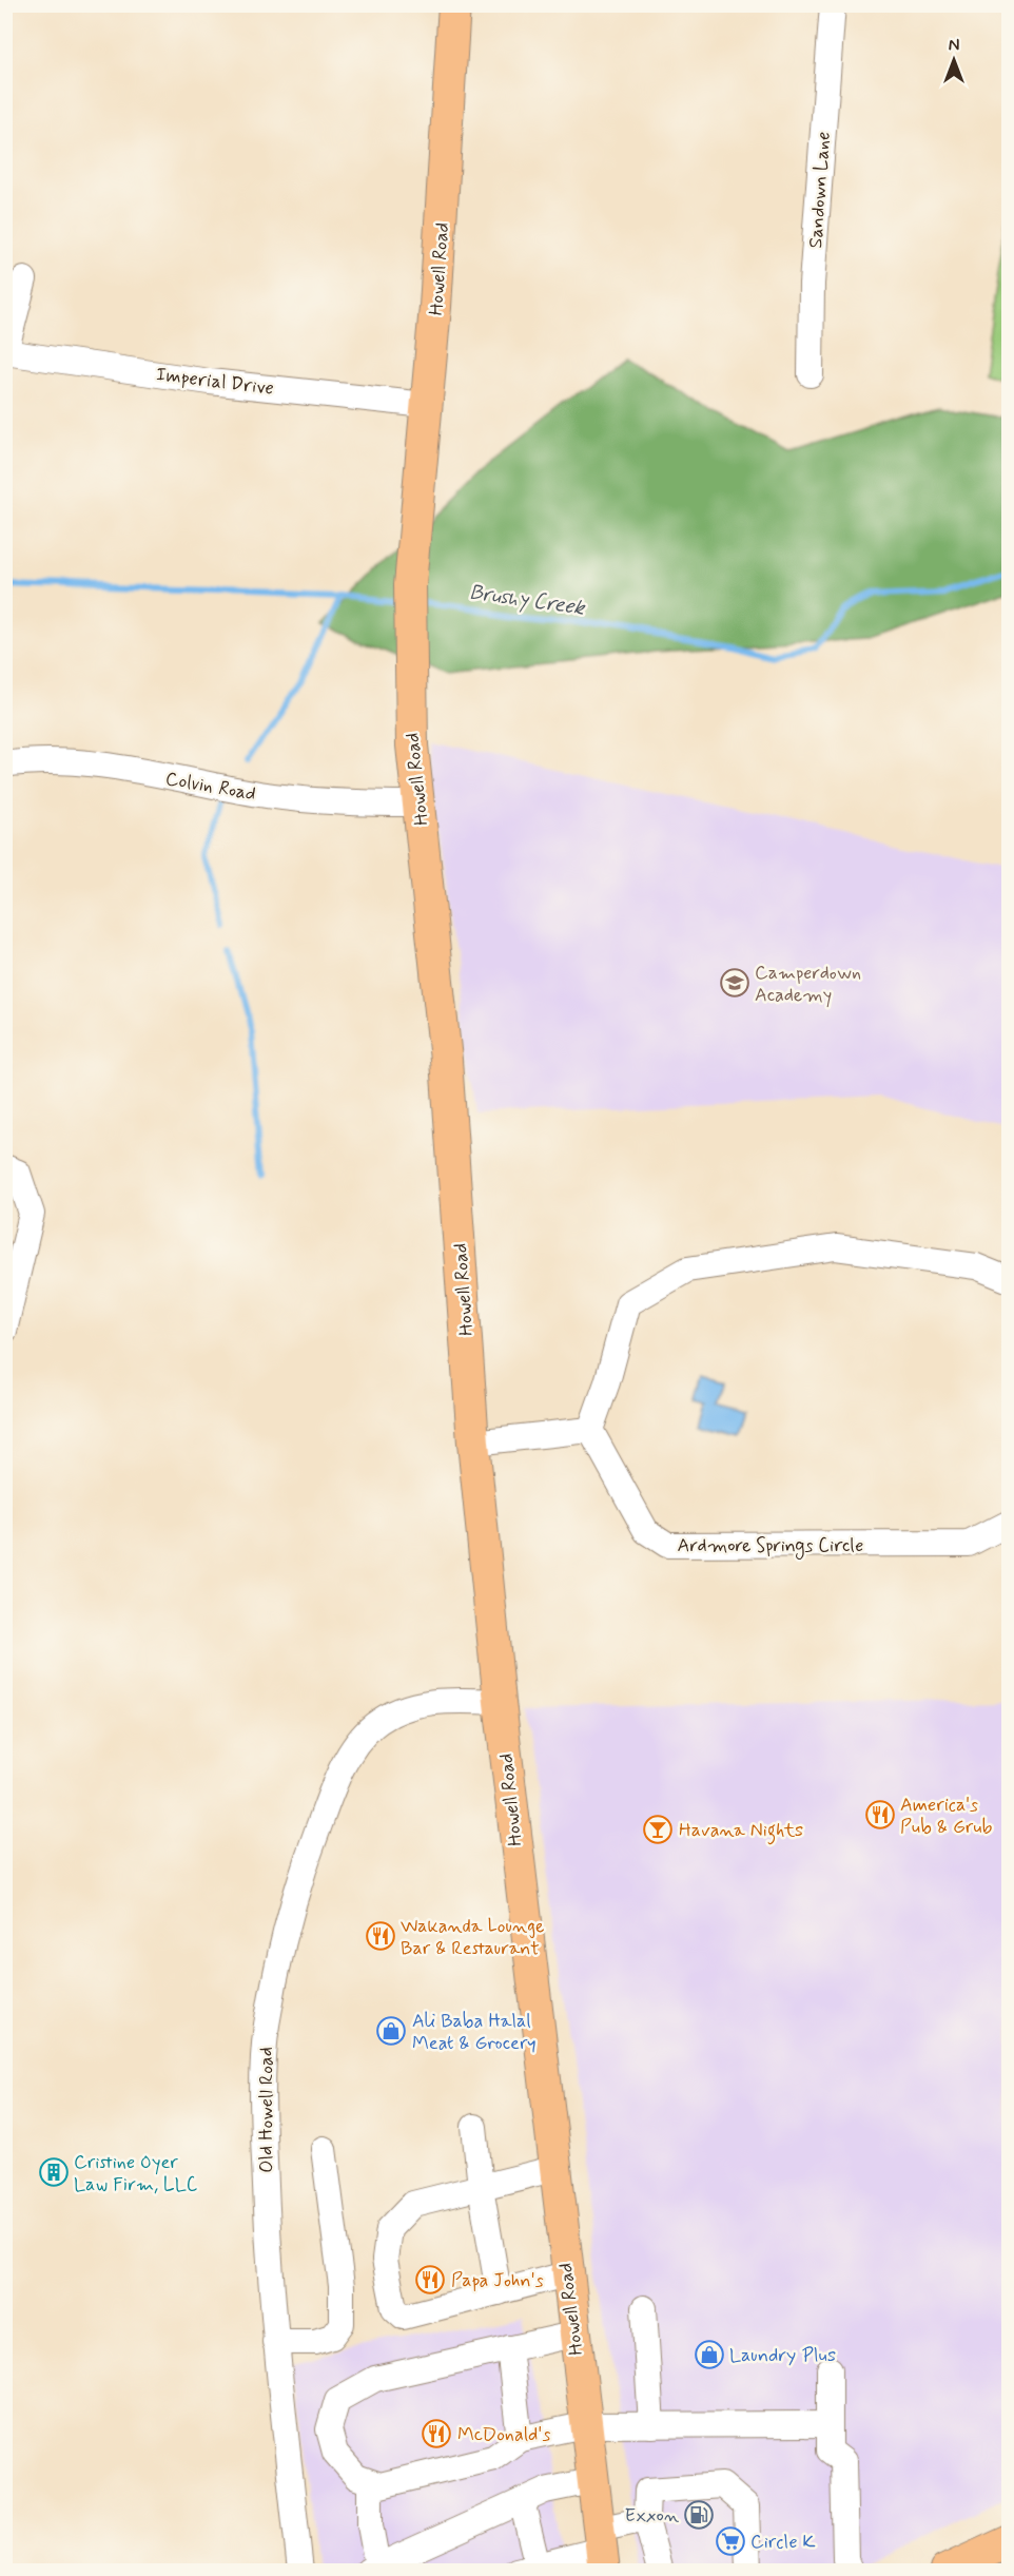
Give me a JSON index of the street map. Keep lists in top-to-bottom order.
{
  "streets": {
    "main road": ["Howell Road"],
    "street": [
      "Sandown Lane",
      "Imperial Drive",
      "Colvin Road",
      "Ardmore Springs Circle",
      "Old Howell Road"
    ]
  },
  "crossings": [
    ["Howell Road", "Imperial Drive"],
    ["Howell Road", "Colvin Road"],
    ["Howell Road", "Old Howell Road"]
  ],
  "water": ["Brushy Creek"],
  "places": {
    "school or university": ["Camperdown Academy"],
    "restaurant": [
      "America's Pub & Grub",
      "Wakanda Lounge Bar & Restaurant",
      "Papa John's",
      "McDonald's"
    ],
    "bar": ["Havana Nights"],
    "shop": ["Ali Baba Halal Meat & Grocery", "Laundry Plus"],
    "building": ["Cristine Oyer Law Firm, LLC"],
    "fuel station": ["Exxon"],
    "supermarket": ["Circle K"]
  },
  "north": "top"
}
